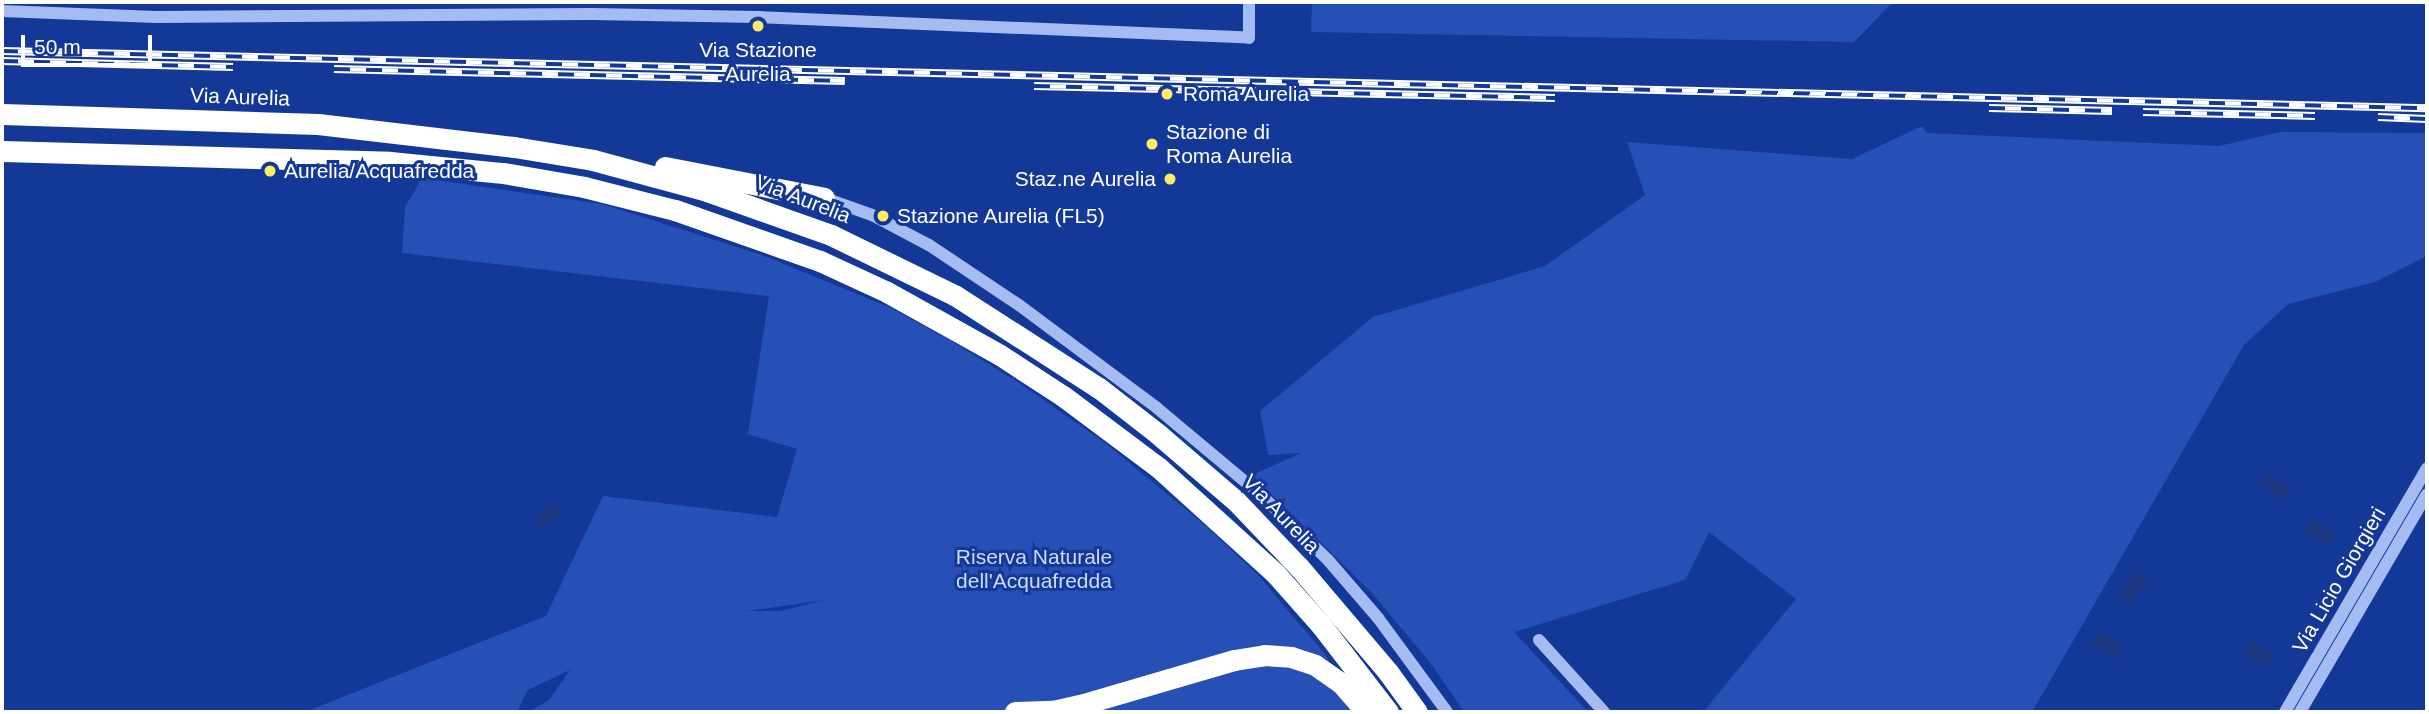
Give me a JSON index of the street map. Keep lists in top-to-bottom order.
{
  "streets": {
    "highway": ["Via Aurelia"],
    "street": ["Via Licio Giorgieri"]
  },
  "parks": ["Riserva Naturale dell'Acquafredda"],
  "places": [
    "Via Stazione Aurelia",
    "Roma Aurelia",
    "Stazione di Roma Aurelia",
    "Aurelia/Acquafredda",
    "Staz.ne Aurelia",
    "Stazione Aurelia (FL5)"
  ],
  "scale_bar": "50 m"
}
